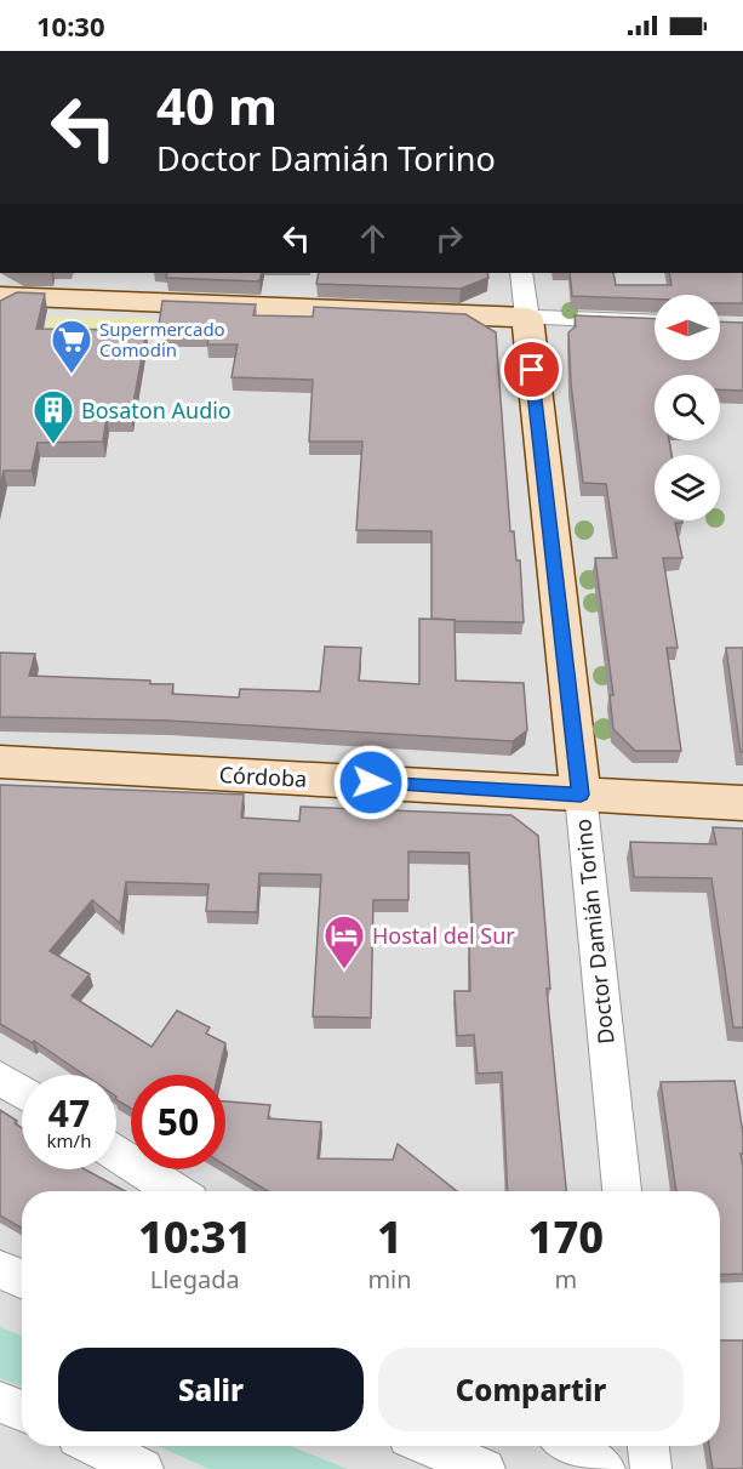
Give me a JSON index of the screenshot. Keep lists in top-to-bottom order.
{
  "streets": {
    "main road": ["Córdoba", "Doctor Damián Torino"]
  },
  "crossings": [
    ["Córdoba", "Doctor Damián Torino"]
  ],
  "places": {
    "supermarket": ["Supermercado Comodin"],
    "building": ["Bosaton Audio"],
    "hotel": ["Hostal del Sur"]
  },
  "north": "left",
  "page": {
    "status": "10:30",
    "turn": ["40 m", "Doctor Damián Torino"],
    "speed": "47 km/h",
    "limit": "50",
    "eta": [
      "10:31",
      "Llegada",
      "1",
      "min",
      "170",
      "m"
    ],
    "buttons": ["Salir", "Compartir"]
  }
}
